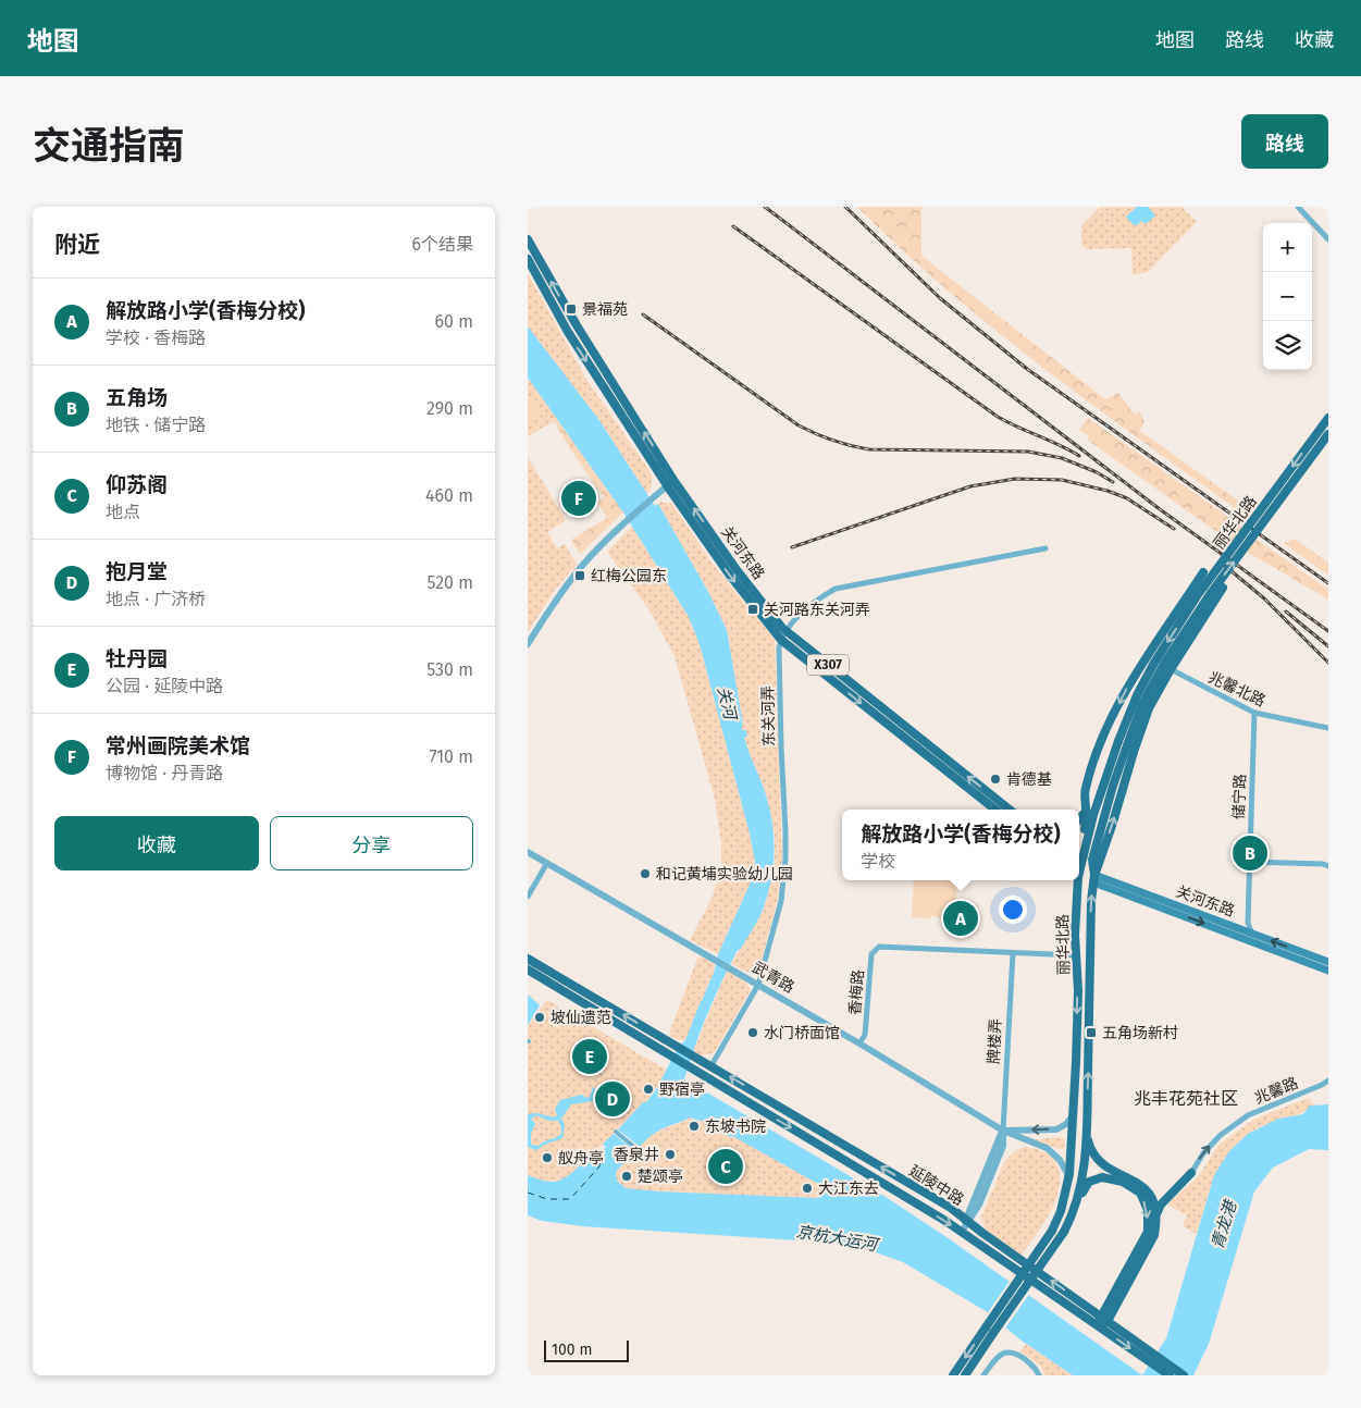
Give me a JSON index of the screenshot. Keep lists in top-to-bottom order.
{
  "streets": {
    "main road": [
      "丽华北路",
      "关河东路",
      "X307",
      "延陵中路"
    ],
    "street": [
      "兆馨北路",
      "东关河弄",
      "储宁路",
      "武青路",
      "香梅路",
      "牌楼弄",
      "兆馨路"
    ]
  },
  "crossings": [
    ["丽华北路", "关河东路"],
    ["丽华北路", "武青路"],
    ["丽华北路", "香梅路"],
    ["关河东路", "东关河弄"],
    ["关河东路", "储宁路"],
    ["兆馨北路", "储宁路"],
    ["东关河弄", "武青路"],
    ["东关河弄", "延陵中路"],
    ["武青路", "香梅路"],
    ["武青路", "牌楼弄"],
    ["香梅路", "牌楼弄"],
    ["牌楼弄", "延陵中路"]
  ],
  "one_way": ["兆馨路"],
  "districts": ["兆丰花苑社区"],
  "water": ["关河", "青龙港", "京杭大运河"],
  "places": {
    "transit": [
      "景福苑",
      "红梅公园东",
      "关河路东关河弄",
      "五角场新村"
    ],
    "other": [
      "肯德基",
      "和记黄埔实验幼儿园",
      "坡仙遗范",
      "水门桥面馆",
      "野宿亭",
      "东坡书院",
      "香泉井",
      "舣舟亭",
      "楚颂亭",
      "大江东去"
    ]
  },
  "scale_bar": "100 m",
  "page": {
    "header": "地图",
    "nav": ["地图", "路线", "收藏"],
    "title": "交通指南",
    "buttons": [
      "路线",
      ["收藏", "分享"]
    ],
    "heading": ["附近", "6个结果"],
    "map_buttons": ["+", "−"],
    "list": [
      {
        "mark": "A",
        "name": "解放路小学(香梅分校)",
        "note": "学校 · 香梅路",
        "value": "60 m"
      },
      {
        "mark": "B",
        "name": "五角场",
        "note": "地铁 · 储宁路",
        "value": "290 m"
      },
      {
        "mark": "C",
        "name": "仰苏阁",
        "note": "地点",
        "value": "460 m"
      },
      {
        "mark": "D",
        "name": "抱月堂",
        "note": "地点 · 广济桥",
        "value": "520 m"
      },
      {
        "mark": "E",
        "name": "牡丹园",
        "note": "公园 · 延陵中路",
        "value": "530 m"
      },
      {
        "mark": "F",
        "name": "常州画院美术馆",
        "note": "博物馆 · 丹青路",
        "value": "710 m"
      }
    ],
    "pins": [
      "F",
      "B",
      "A",
      "E",
      "D",
      "C"
    ],
    "popup": ["解放路小学(香梅分校)", "学校"],
    "scale": "100 m"
  }
}
